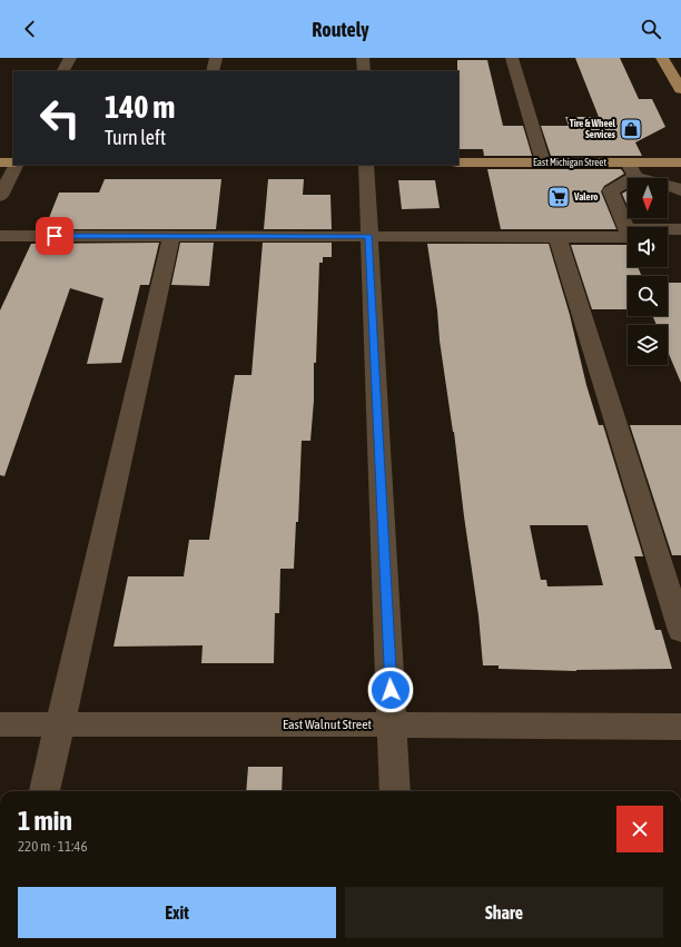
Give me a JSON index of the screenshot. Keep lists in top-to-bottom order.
{
  "streets": {
    "main road": ["East Michigan Street"],
    "street": ["East Walnut Street"]
  },
  "places": {
    "shop": ["Tire & Wheel Services"],
    "supermarket": ["Valero"]
  },
  "north": "bottom",
  "page": {
    "header": "Routely",
    "turn": ["140 m", "Turn left"],
    "heading": ["1 min", "220 m · 11:46"],
    "buttons": ["Exit", "Share"]
  }
}
